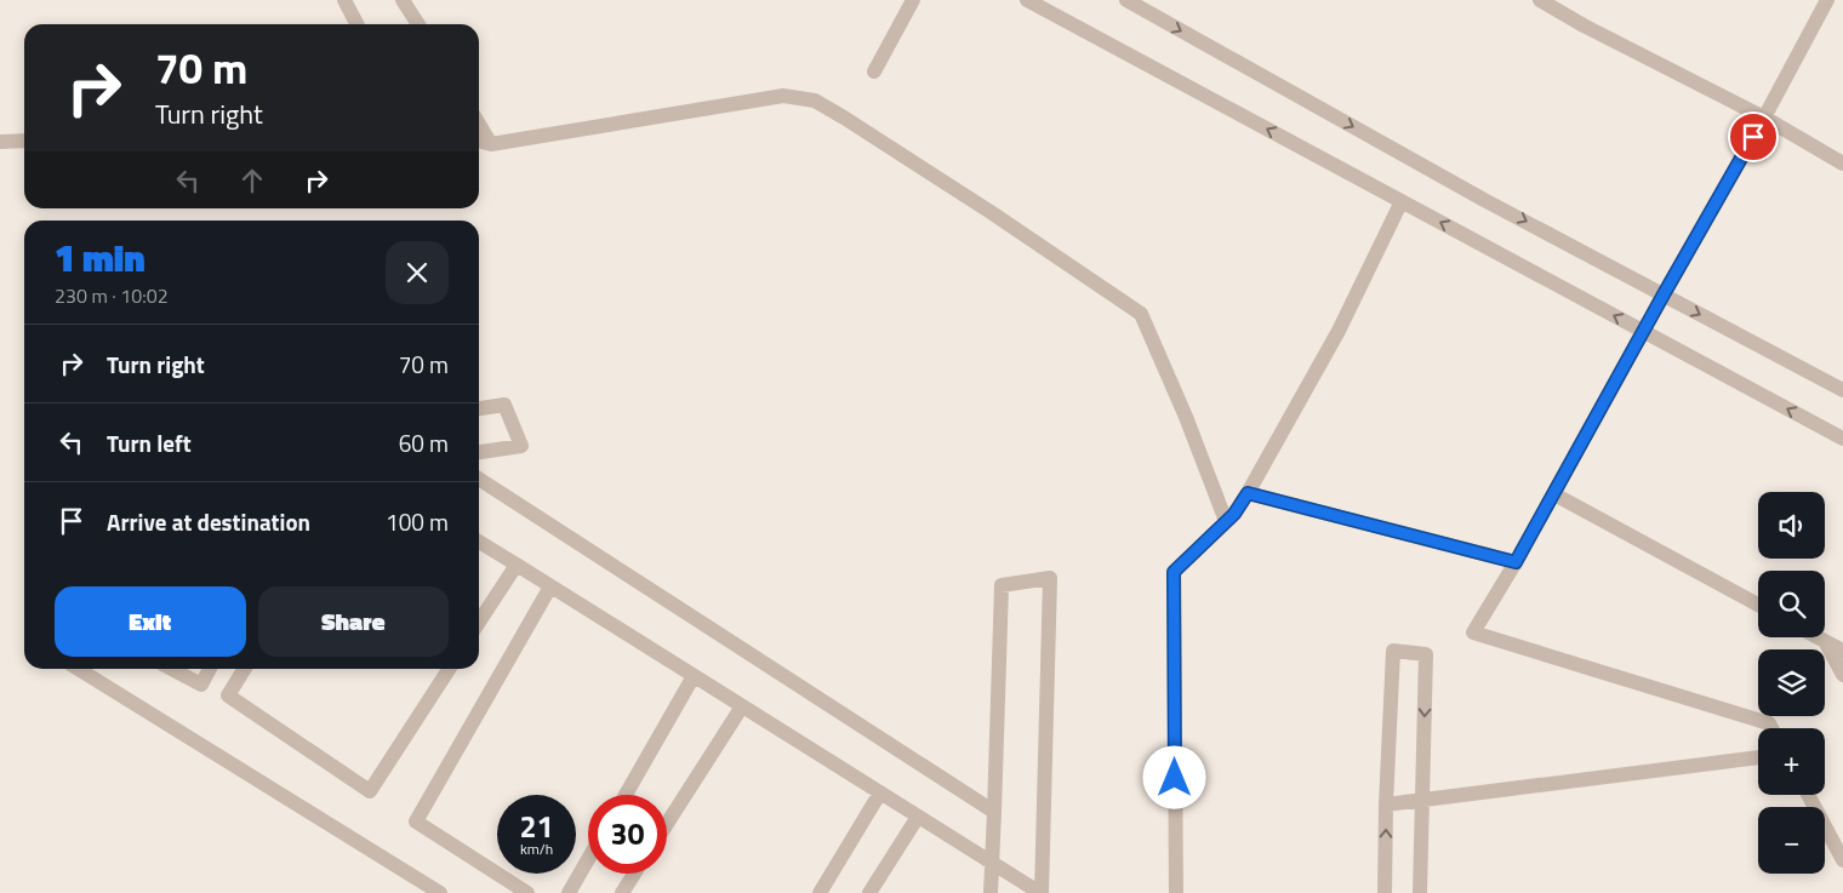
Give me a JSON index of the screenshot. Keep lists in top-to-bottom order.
{
  "page": {
    "turn": ["70 m", "Turn right"],
    "heading": ["1 min", "230 m · 10:02"],
    "list": [
      {
        "name": "Turn right",
        "value": "70 m"
      },
      {
        "name": "Turn left",
        "value": "60 m"
      },
      {
        "name": "Arrive at destination",
        "value": "100 m"
      }
    ],
    "map_buttons": ["+", "−"],
    "buttons": ["Exit", "Share"],
    "speed": "21 km/h",
    "limit": "30"
  }
}
